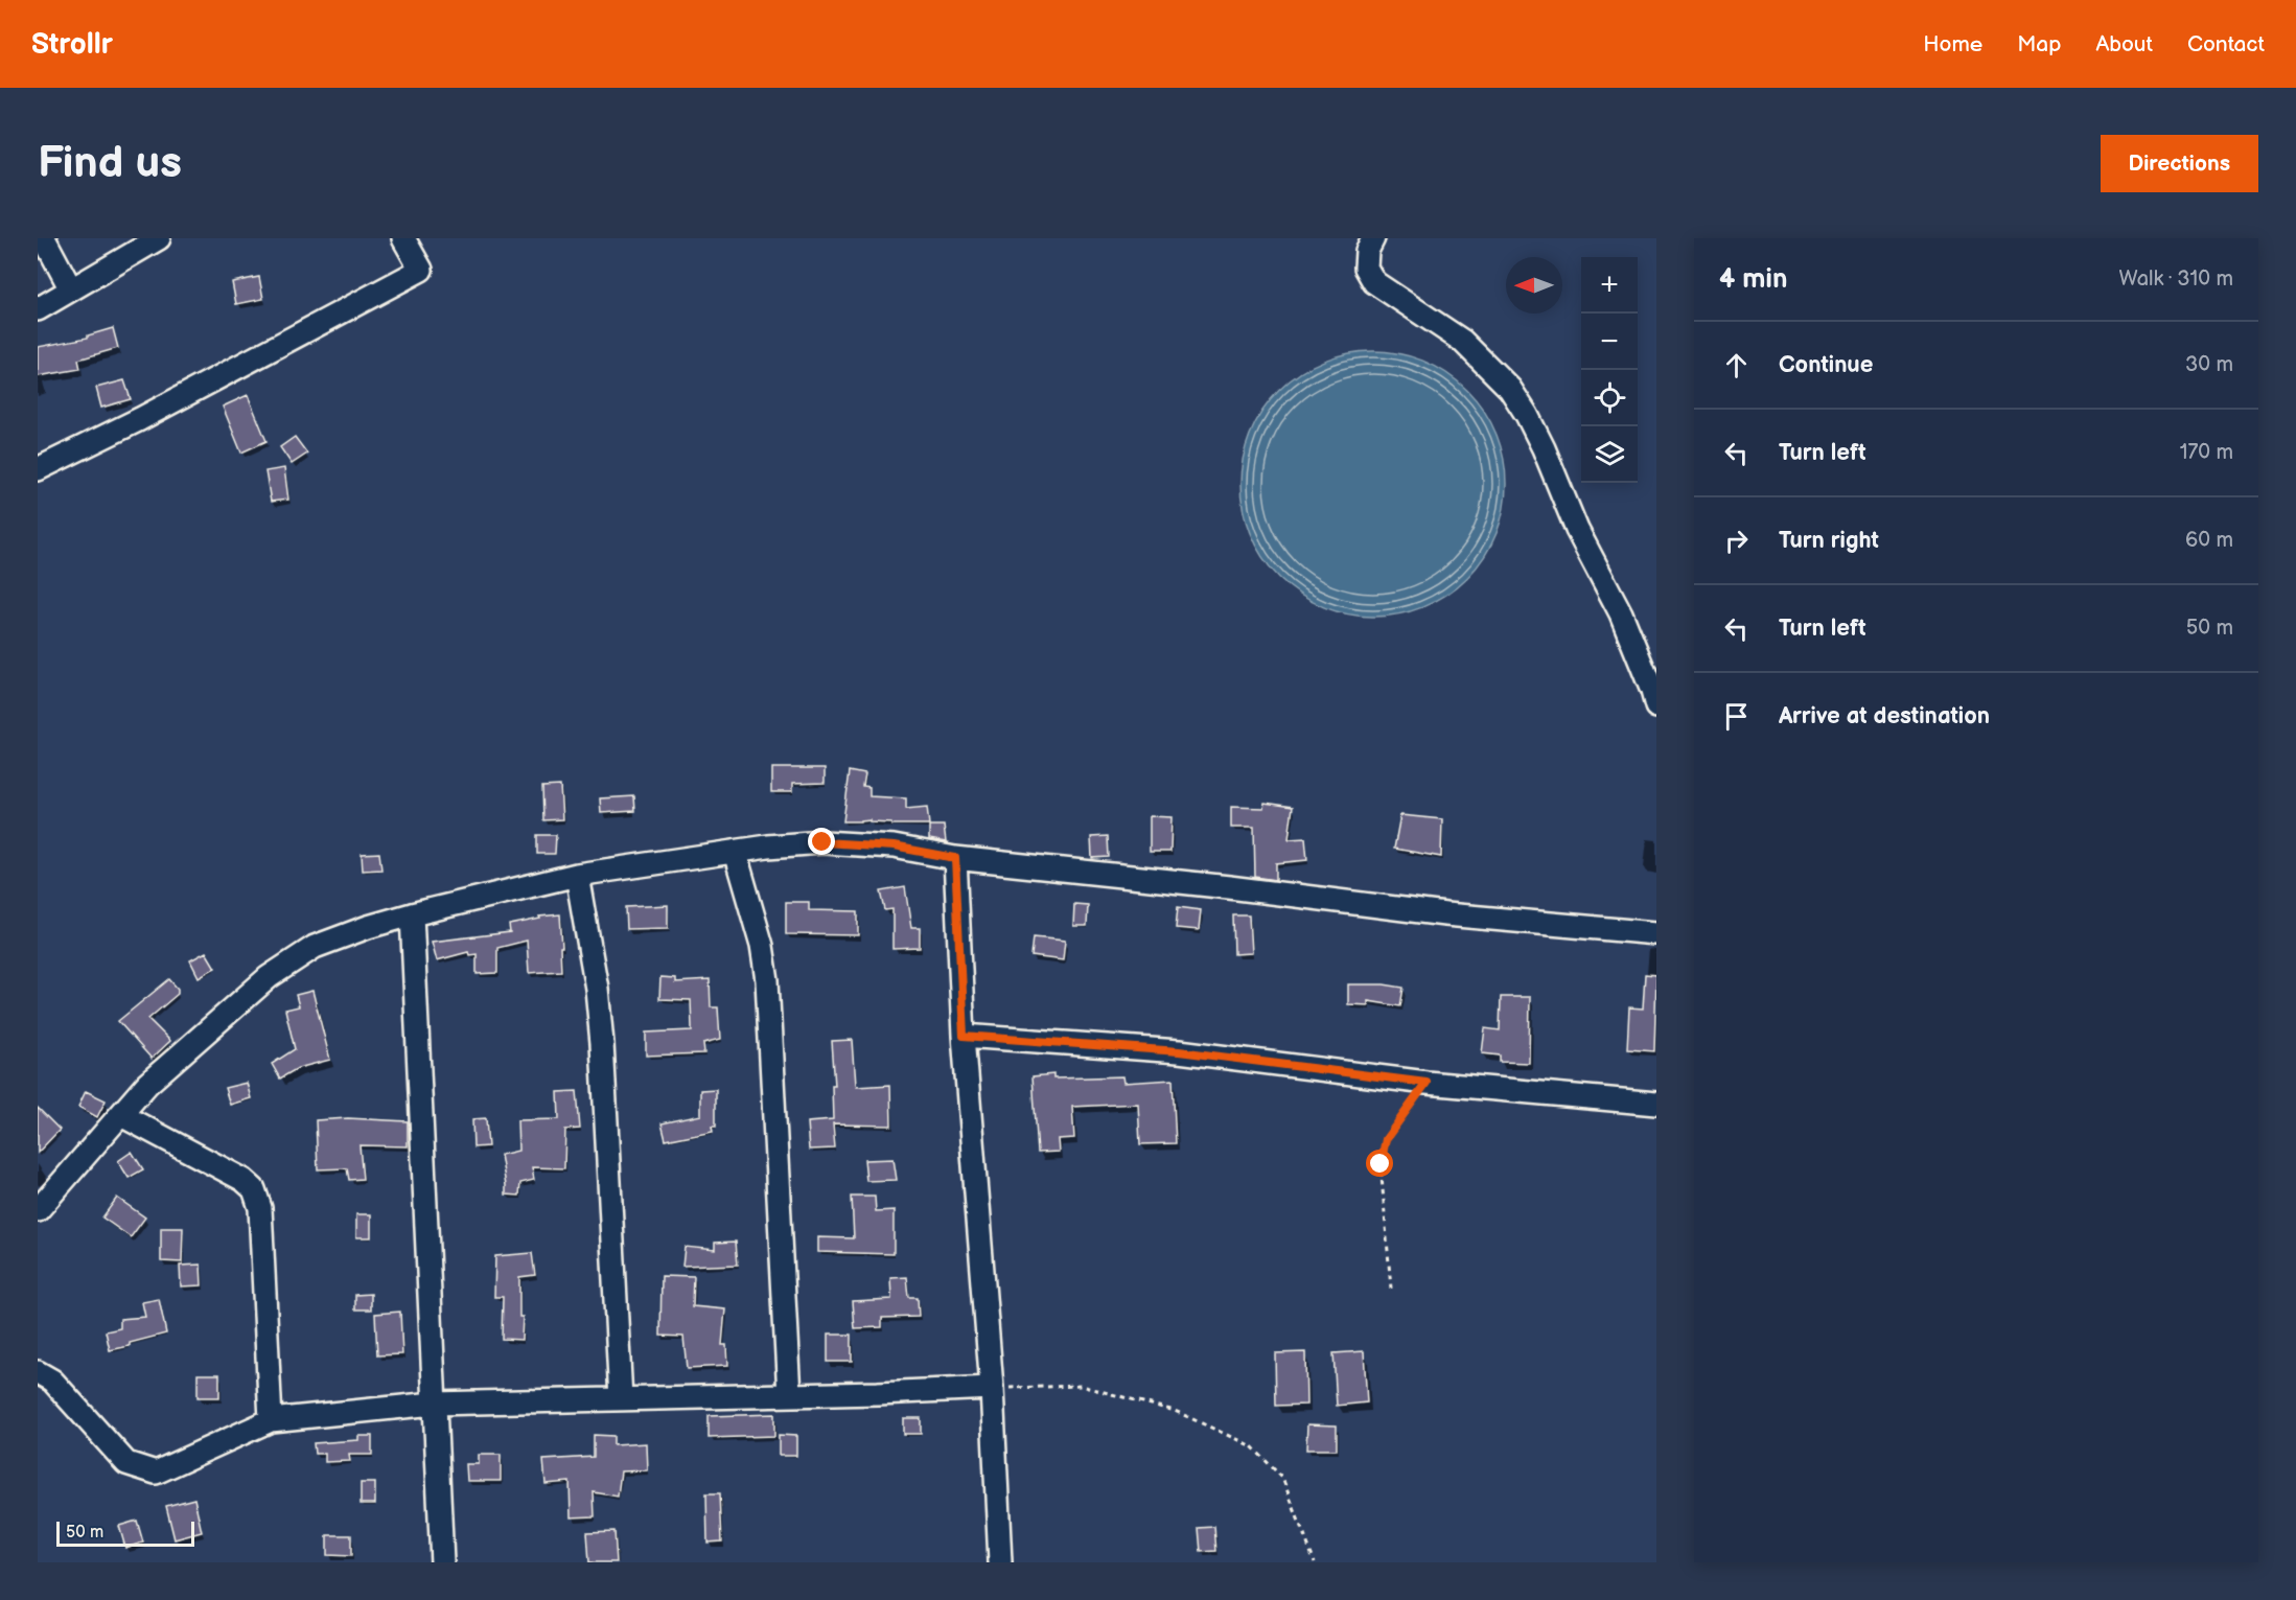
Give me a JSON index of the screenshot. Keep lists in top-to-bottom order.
{
  "scale_bar": "50 m",
  "north": "left",
  "page": {
    "header": "Strollr",
    "nav": [
      "Home",
      "Map",
      "About",
      "Contact"
    ],
    "buttons": "Directions",
    "title": "Find us",
    "heading": ["4 min", "Walk · 310 m"],
    "map_buttons": ["+", "−"],
    "list": [
      ["Continue", "30 m"],
      ["Turn left", "170 m"],
      ["Turn right", "60 m"],
      ["Turn left", "50 m"],
      "Arrive at destination"
    ],
    "scale": "50 m"
  }
}
